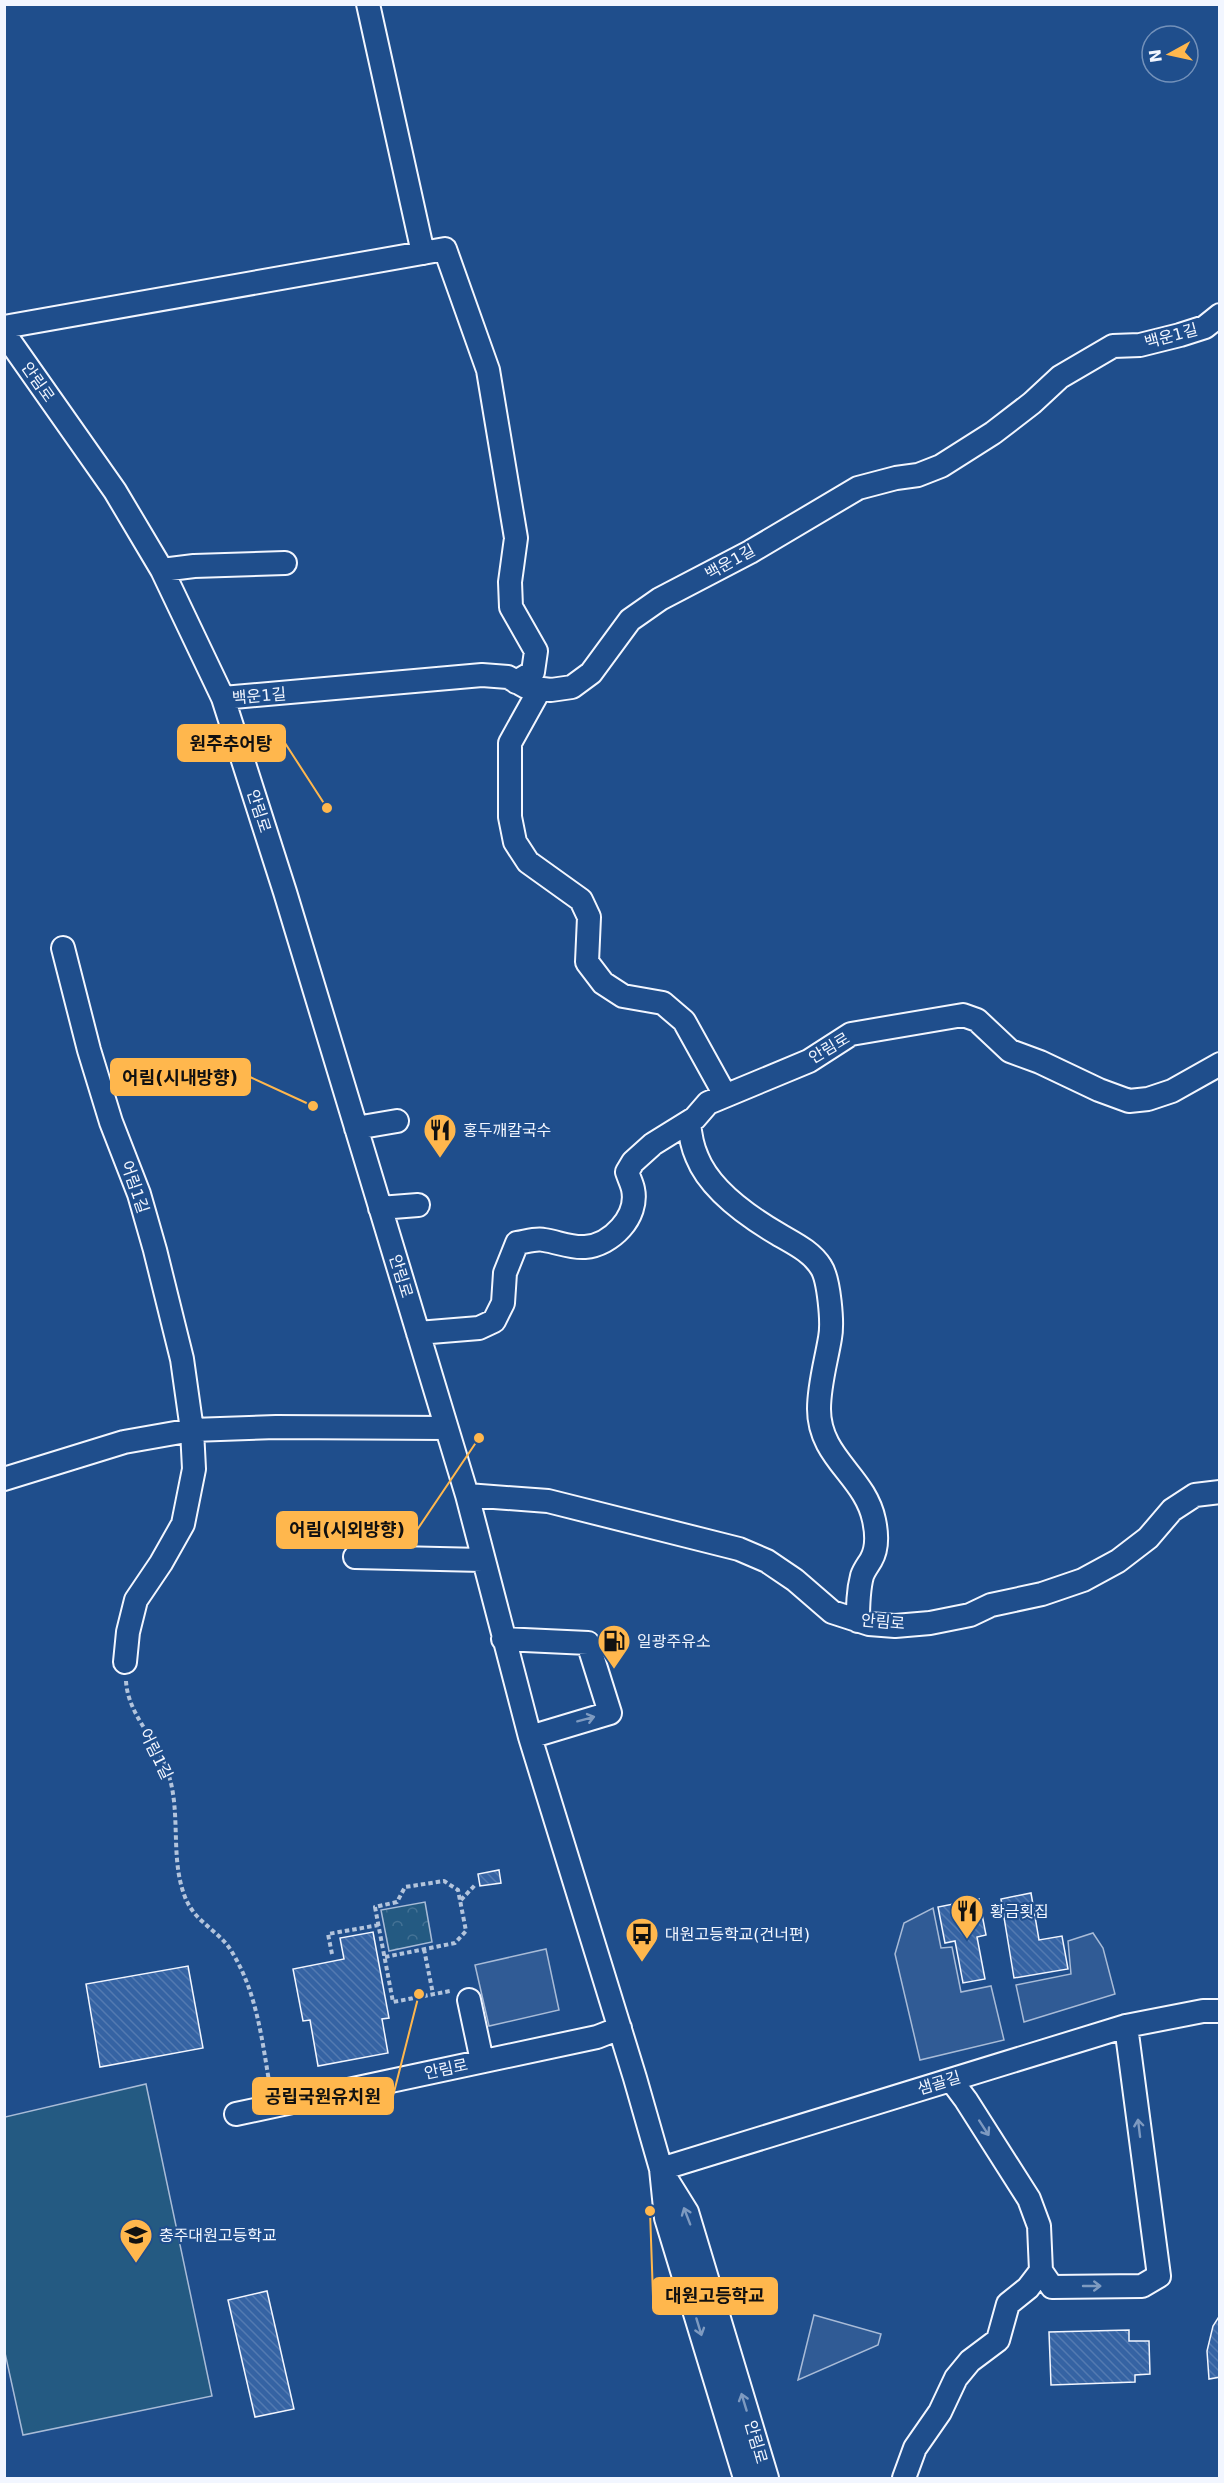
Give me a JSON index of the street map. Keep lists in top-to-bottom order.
{
  "streets": {
    "street": [
      "백운1길",
      "안림로",
      "어림1길",
      "샘골길"
    ]
  },
  "crossings": [
    ["백운1길", "안림로"],
    ["안림로", "어림1길"],
    ["안림로", "샘골길"]
  ],
  "places": {
    "other": [
      "원주추어탕",
      "어림(시내방향)",
      "어림(시외방향)",
      "공립국원유치원",
      "대원고등학교"
    ],
    "restaurant": ["홍두깨칼국수", "황금횟집"],
    "fuel station": ["일광주유소"],
    "bus stop": ["대원고등학교(건너편)"],
    "school or university": ["충주대원고등학교"]
  },
  "north": "left"
}
